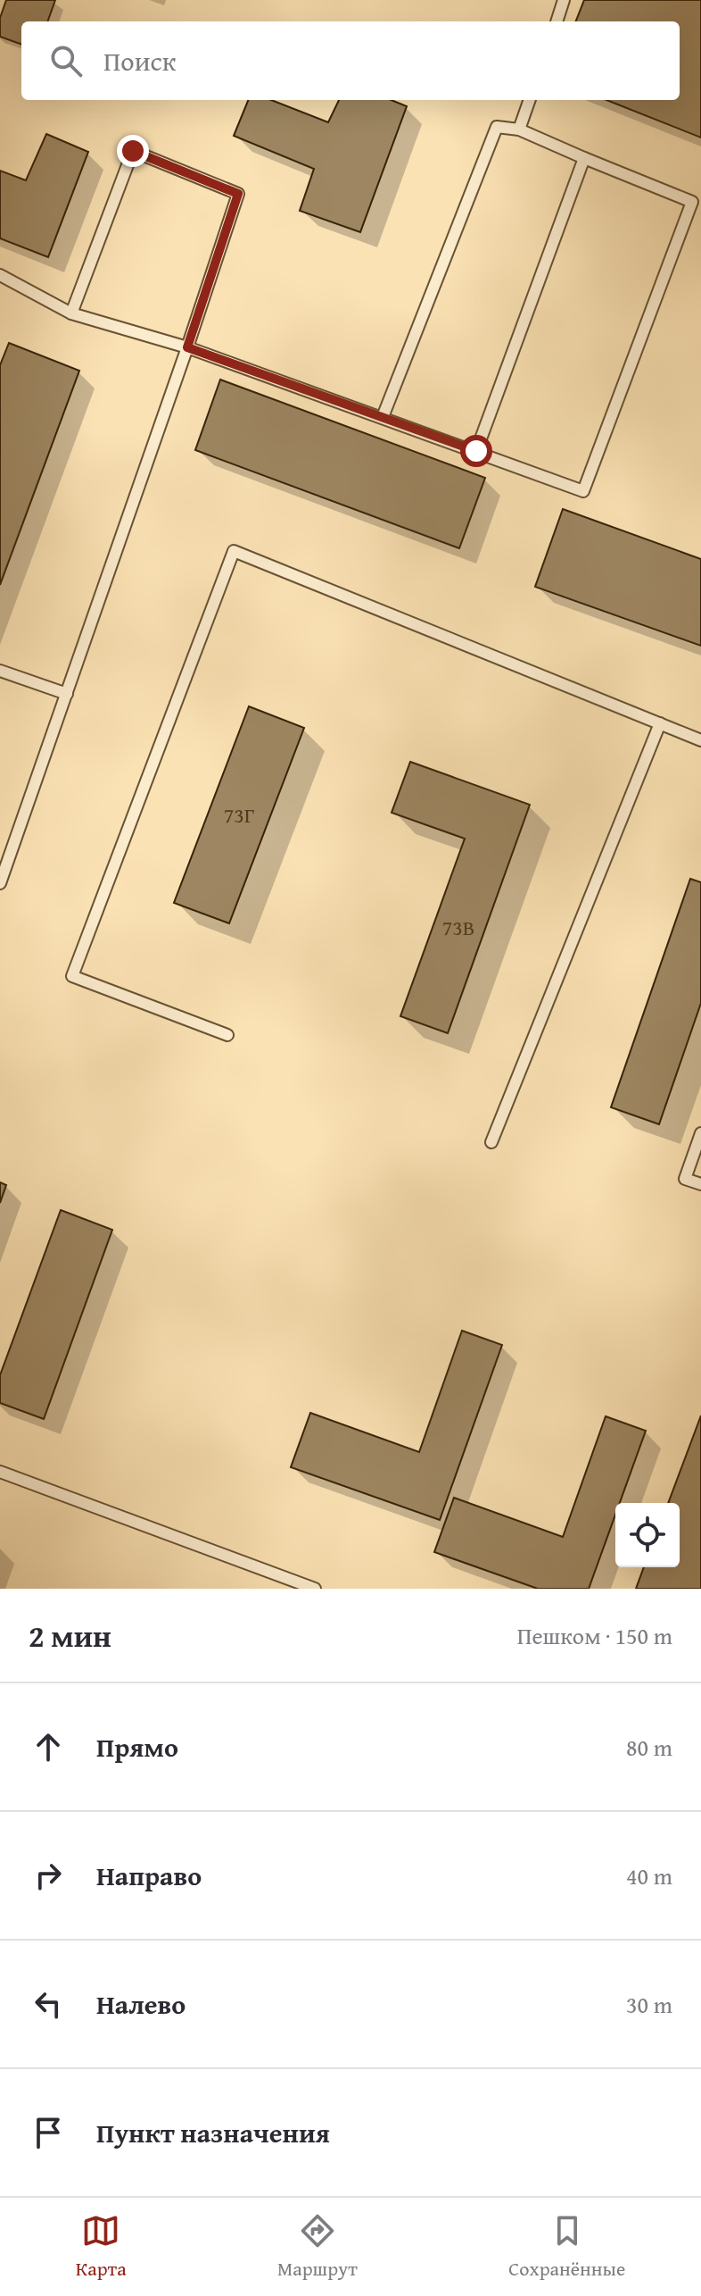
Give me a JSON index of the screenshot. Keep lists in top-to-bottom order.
{
  "house_numbers": ["73Г", "73В"],
  "page": {
    "search": "Поиск",
    "heading": ["2 мин", "Пешком · 150 m"],
    "list": [
      ["Прямо", "80 m"],
      ["Направо", "40 m"],
      ["Налево", "30 m"],
      "Пункт назначения"
    ],
    "nav": ["Карта", "Маршрут", "Сохранённые"]
  }
}
